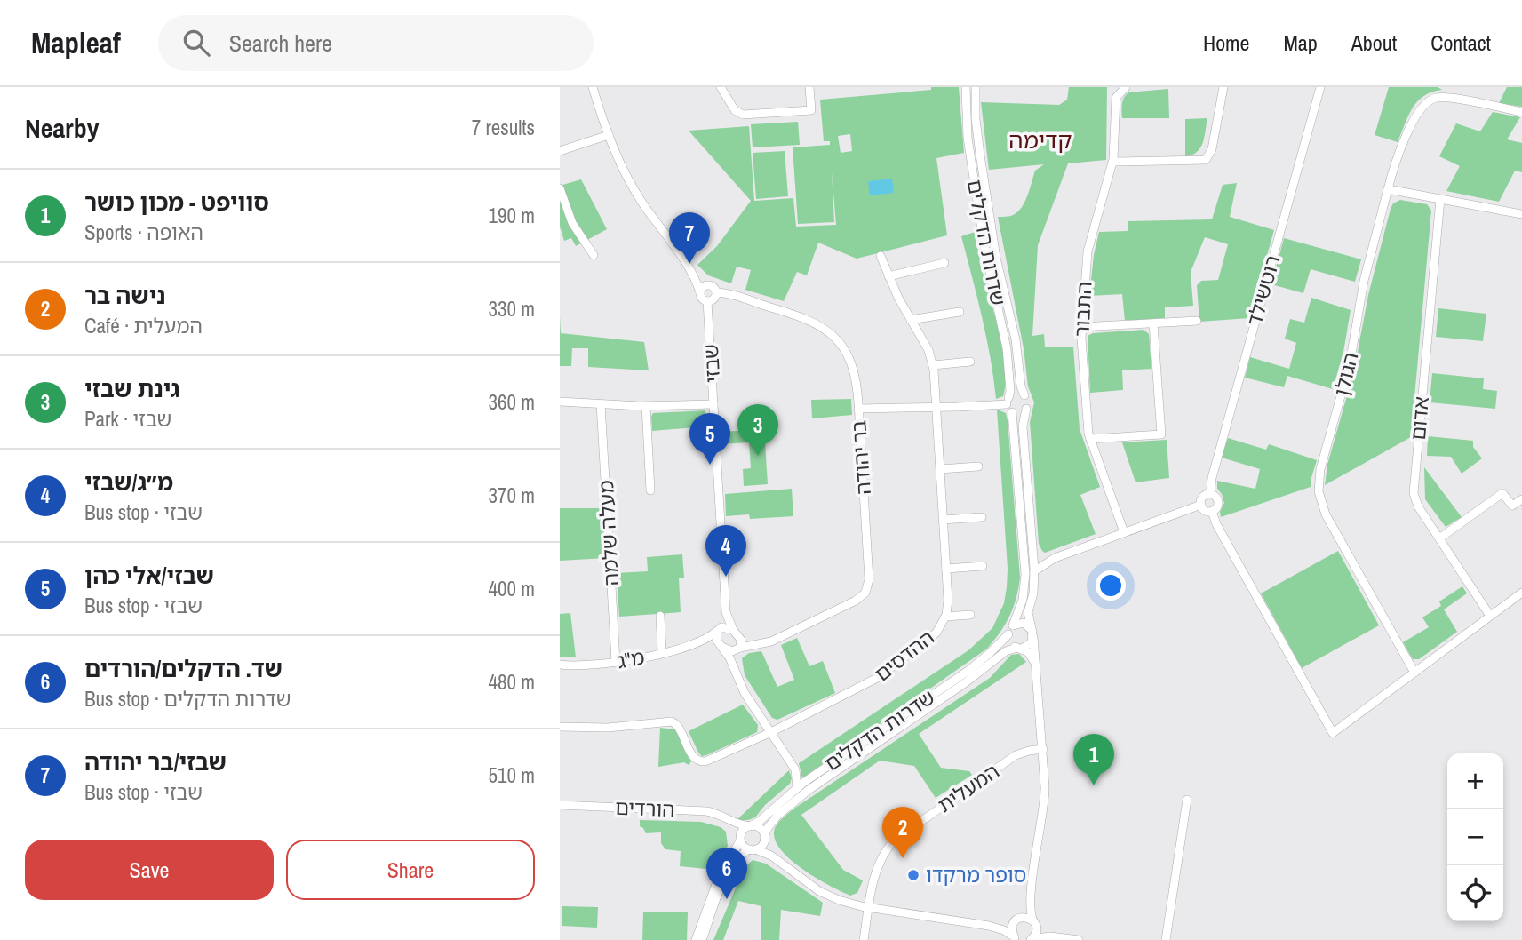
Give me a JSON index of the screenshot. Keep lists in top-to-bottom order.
{
  "streets": {
    "street": [
      "שדרות הדקלים",
      "רוטשילד",
      "התבור",
      "שבזי",
      "הגולן",
      "אדום",
      "בר יהודה",
      "מעלה שלמה",
      "ההדסים",
      "מ\"ג",
      "המעלית",
      "הורדים"
    ]
  },
  "crossings": [
    ["שדרות הדקלים", "המעלית"],
    ["שדרות הדקלים", "הורדים"],
    ["שבזי", "בר יהודה"],
    ["שבזי", "מ\"ג"],
    ["בר יהודה", "מ\"ג"],
    ["מעלה שלמה", "מ\"ג"]
  ],
  "districts": ["קדימה"],
  "places": ["סופר מרקדו"],
  "page": {
    "header": "Mapleaf",
    "search": "Search here",
    "nav": [
      "Home",
      "Map",
      "About",
      "Contact"
    ],
    "heading": ["Nearby", "7 results"],
    "list": [
      {
        "mark": "1",
        "name": "סוויפט - מכון כושר",
        "note": "Sports · האופה",
        "value": "190 m"
      },
      {
        "mark": "2",
        "name": "נישה בר",
        "note": "Café · המעלית",
        "value": "330 m"
      },
      {
        "mark": "3",
        "name": "גינת שבזי",
        "note": "Park · שבזי",
        "value": "360 m"
      },
      {
        "mark": "4",
        "name": "מ״ג/שבזי",
        "note": "Bus stop · שבזי",
        "value": "370 m"
      },
      {
        "mark": "5",
        "name": "שבזי/אלי כהן",
        "note": "Bus stop · שבזי",
        "value": "400 m"
      },
      {
        "mark": "6",
        "name": "שד. הדקלים/הורדים",
        "note": "Bus stop · שדרות הדקלים",
        "value": "480 m"
      },
      {
        "mark": "7",
        "name": "שבזי/בר יהודה",
        "note": "Bus stop · שבזי",
        "value": "510 m"
      }
    ],
    "pins": [
      "7",
      "3",
      "5",
      "4",
      "1",
      "2",
      "6"
    ],
    "map_buttons": ["+", "−"],
    "buttons": ["Save", "Share"]
  }
}
